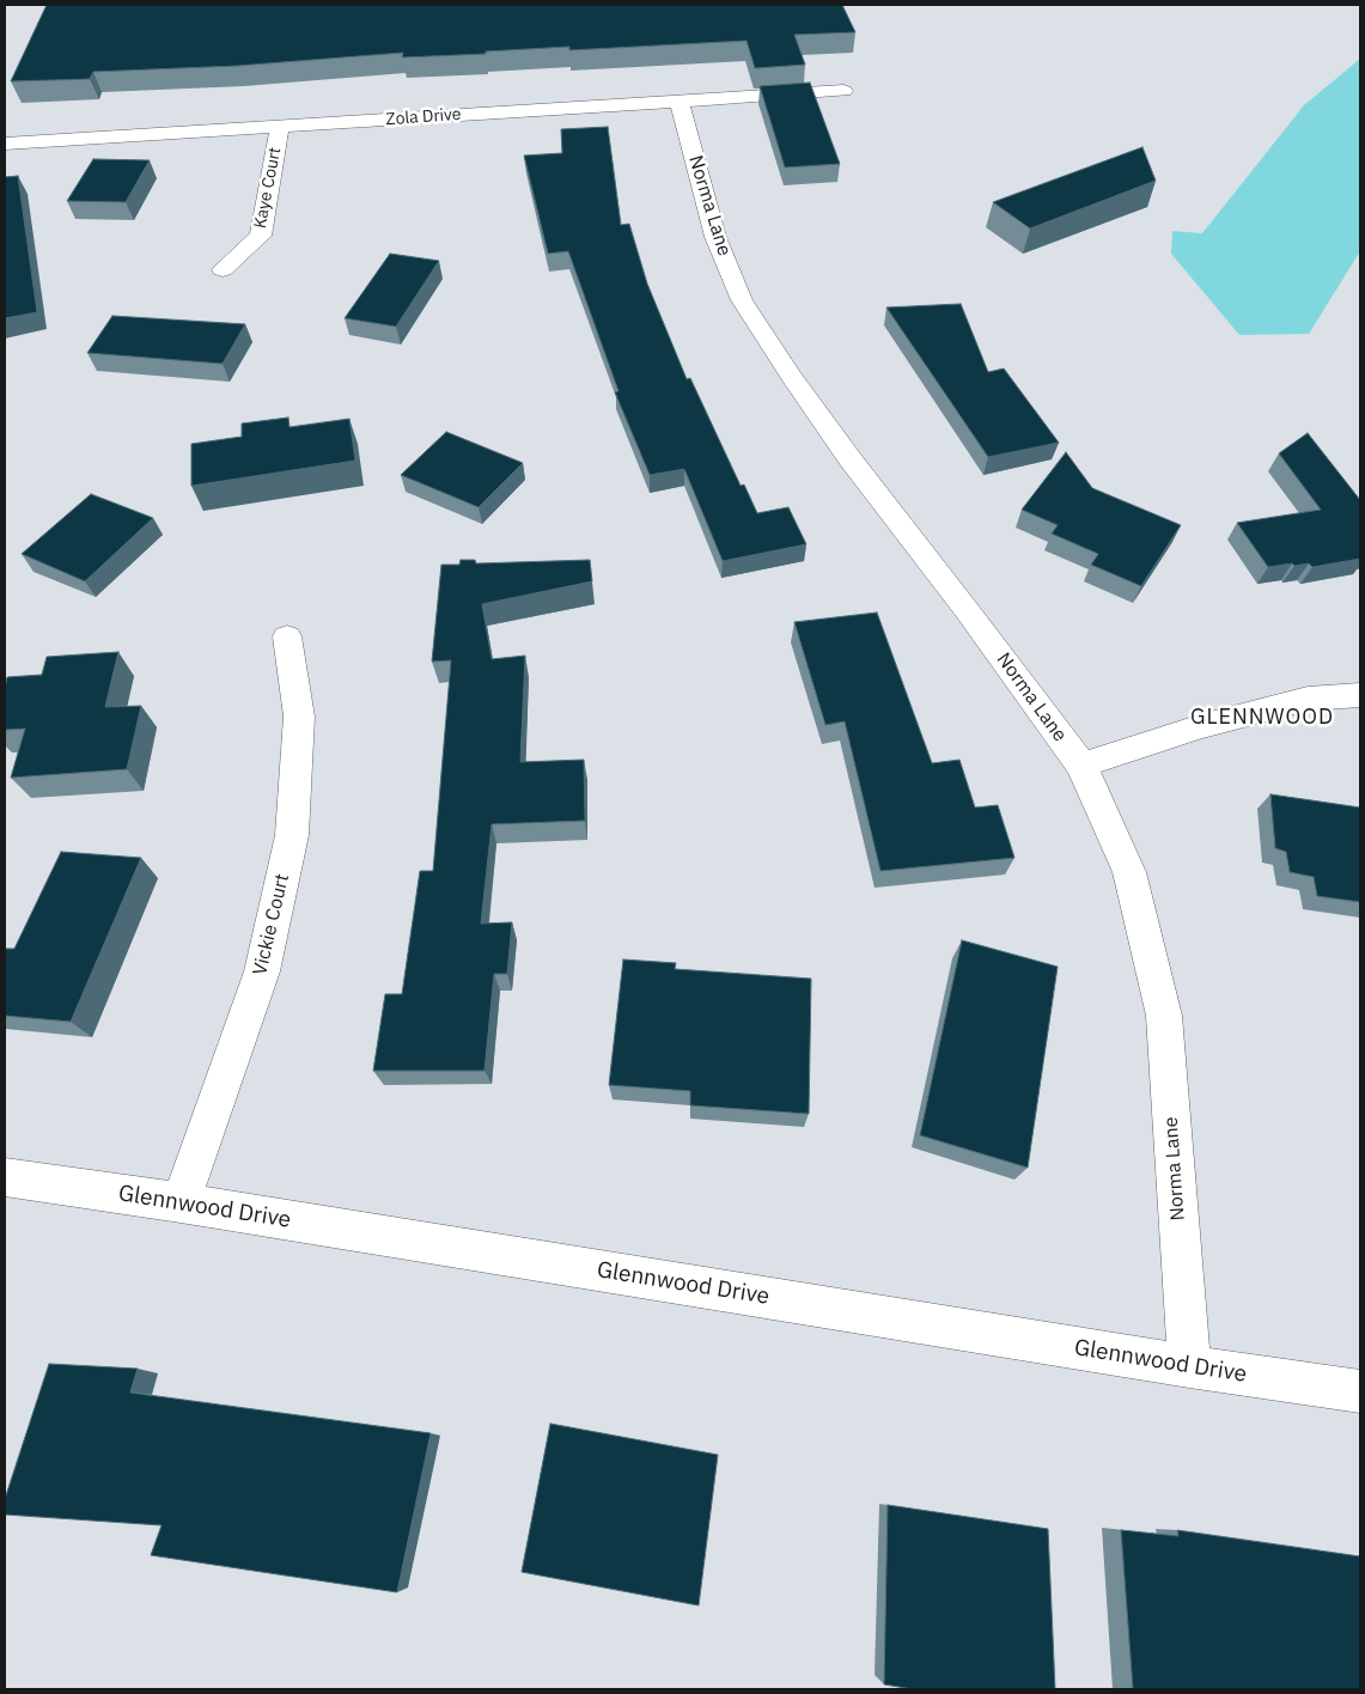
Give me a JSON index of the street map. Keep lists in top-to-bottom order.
{
  "streets": {
    "street": [
      "Zola Drive",
      "Kaye Court",
      "Norma Lane",
      "Vickie Court",
      "Glennwood Drive"
    ]
  },
  "crossings": [
    ["Zola Drive", "Kaye Court"],
    ["Zola Drive", "Norma Lane"],
    ["Norma Lane", "Glennwood Drive"],
    ["Vickie Court", "Glennwood Drive"]
  ],
  "districts": ["GLENNWOOD"]
}
